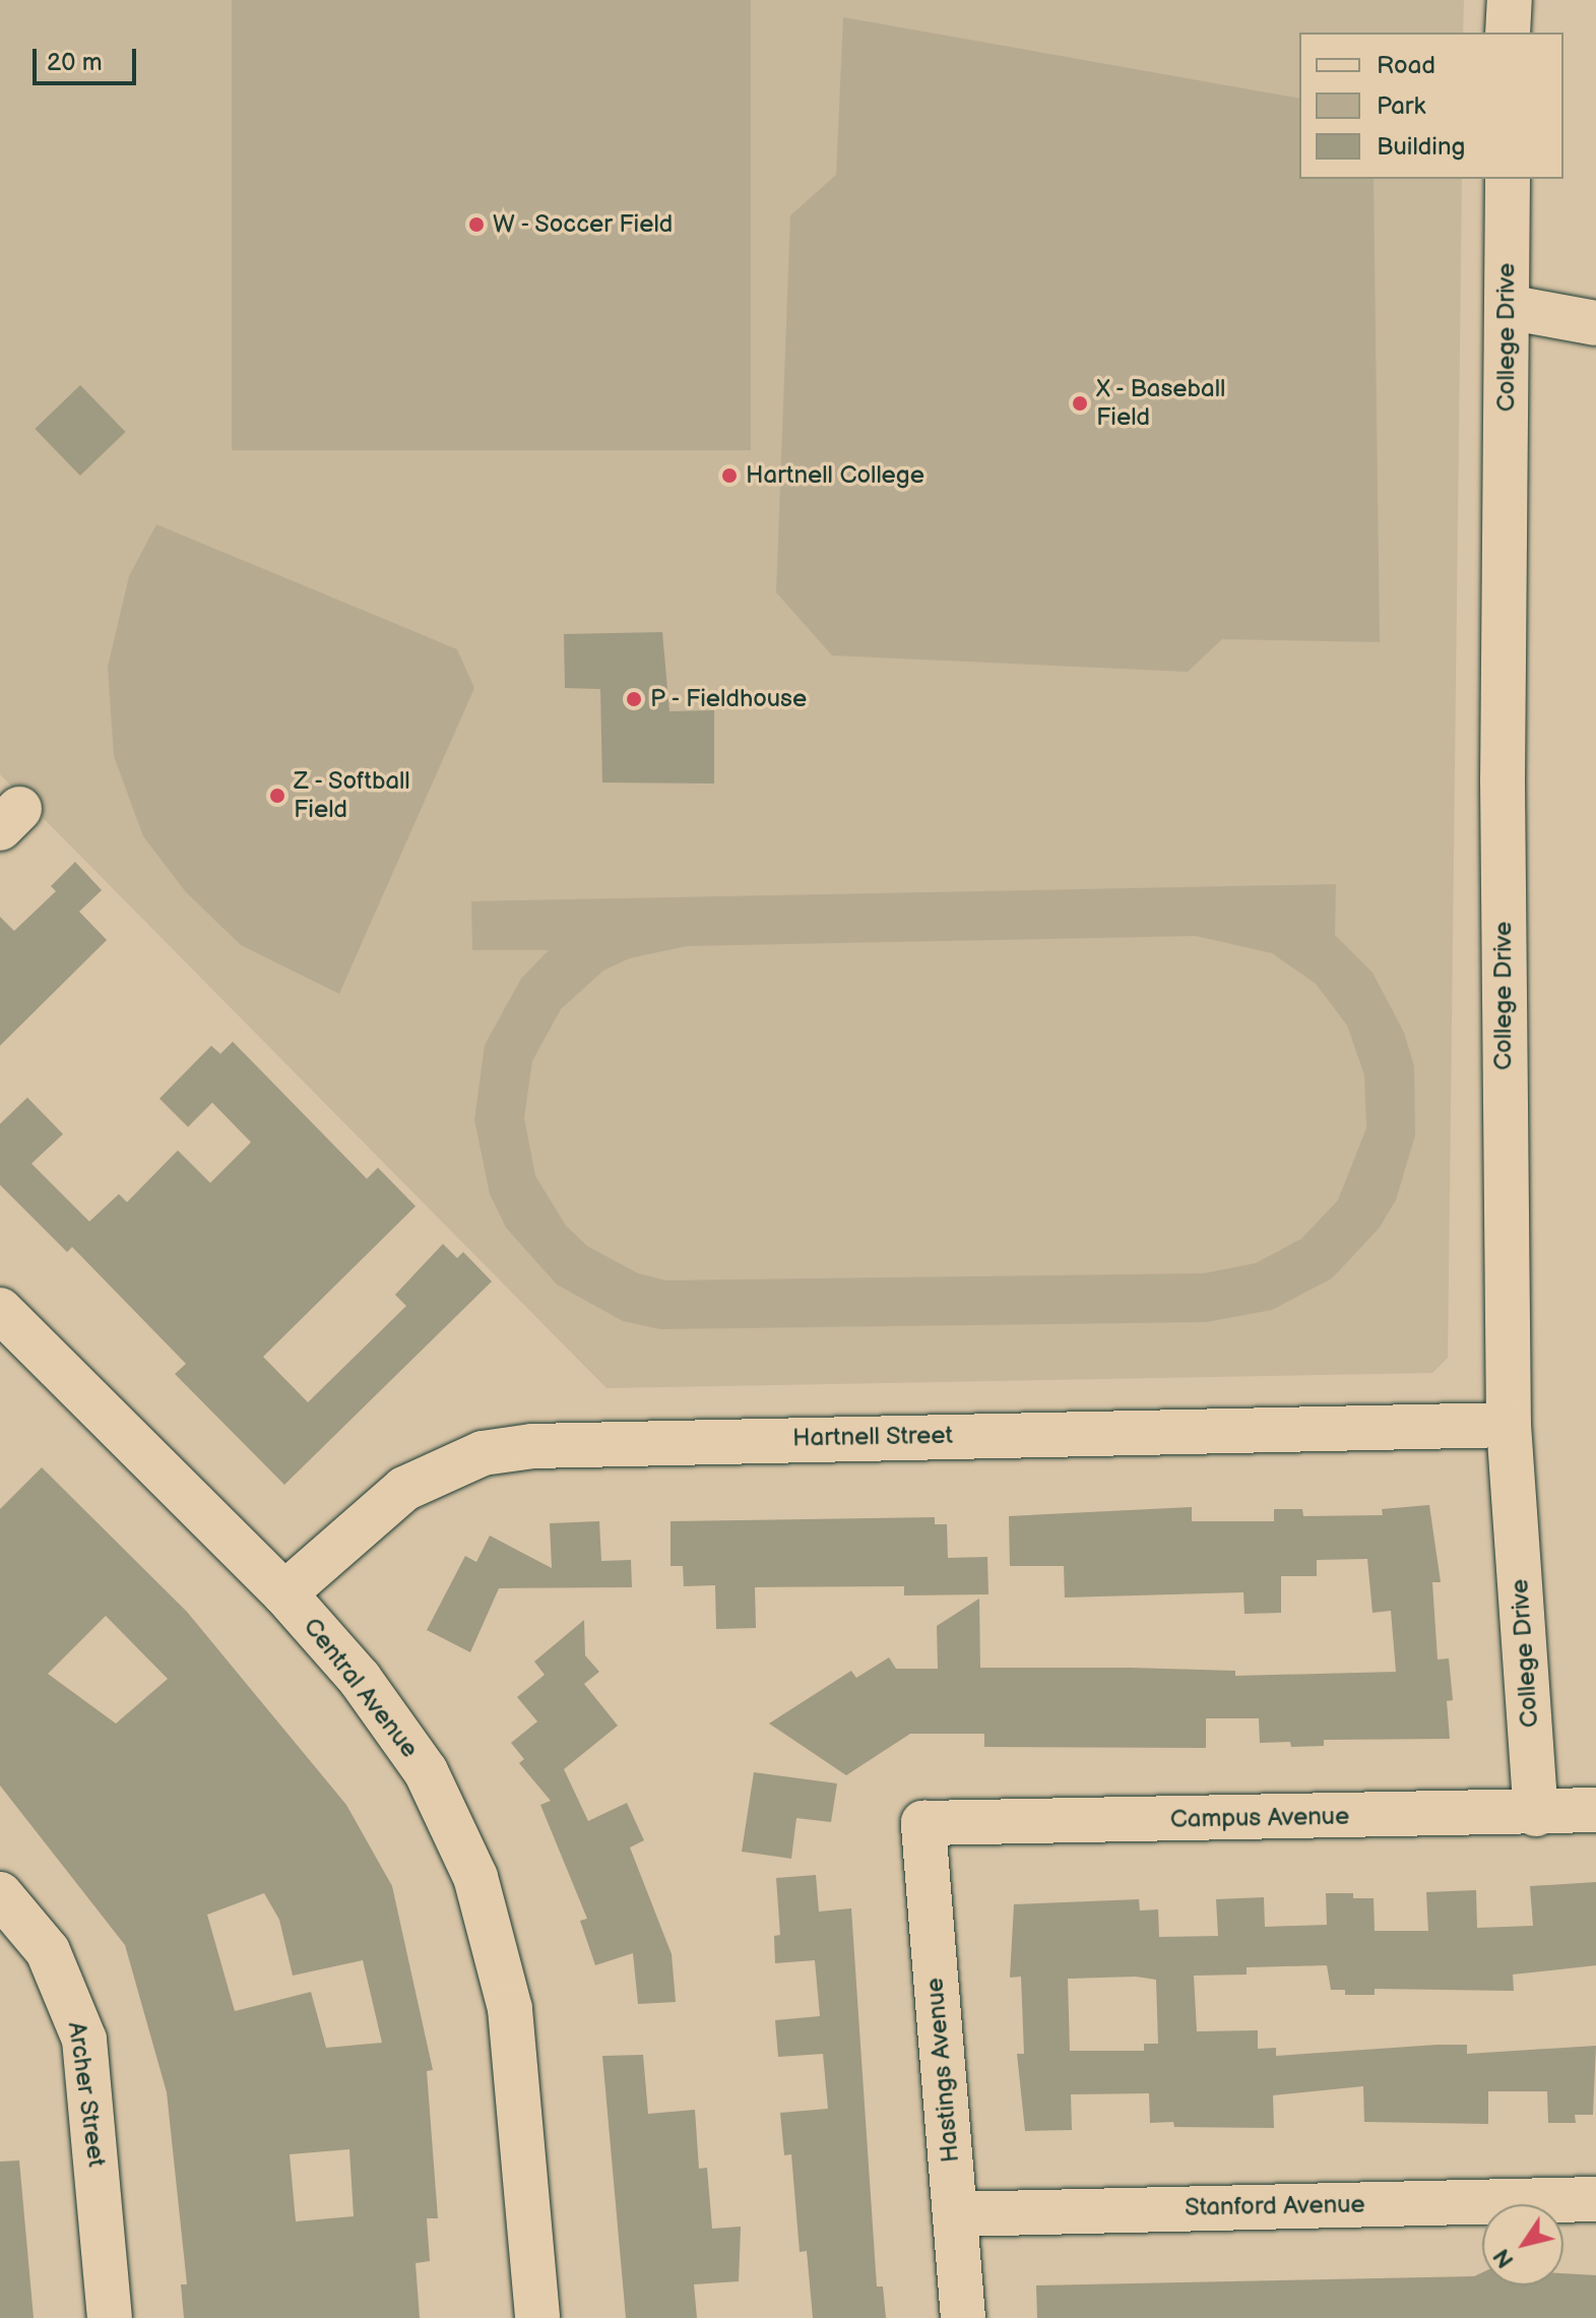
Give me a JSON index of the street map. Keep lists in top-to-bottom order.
{
  "streets": {
    "street": [
      "College Drive",
      "Hartnell Street",
      "Central Avenue",
      "Campus Avenue",
      "Hastings Avenue",
      "Archer Street",
      "Stanford Avenue"
    ]
  },
  "crossings": [
    ["College Drive", "Hartnell Street"],
    ["College Drive", "Campus Avenue"],
    ["Hartnell Street", "Central Avenue"],
    ["Campus Avenue", "Hastings Avenue"],
    ["Hastings Avenue", "Stanford Avenue"]
  ],
  "places": [
    "W - Soccer Field",
    "X - Baseball Field",
    "Hartnell College",
    "P - Fieldhouse",
    "Z - Softball Field"
  ],
  "legend": ["Road", "Park", "Building"],
  "scale_bar": "20 m",
  "north": "bottom left"
}
